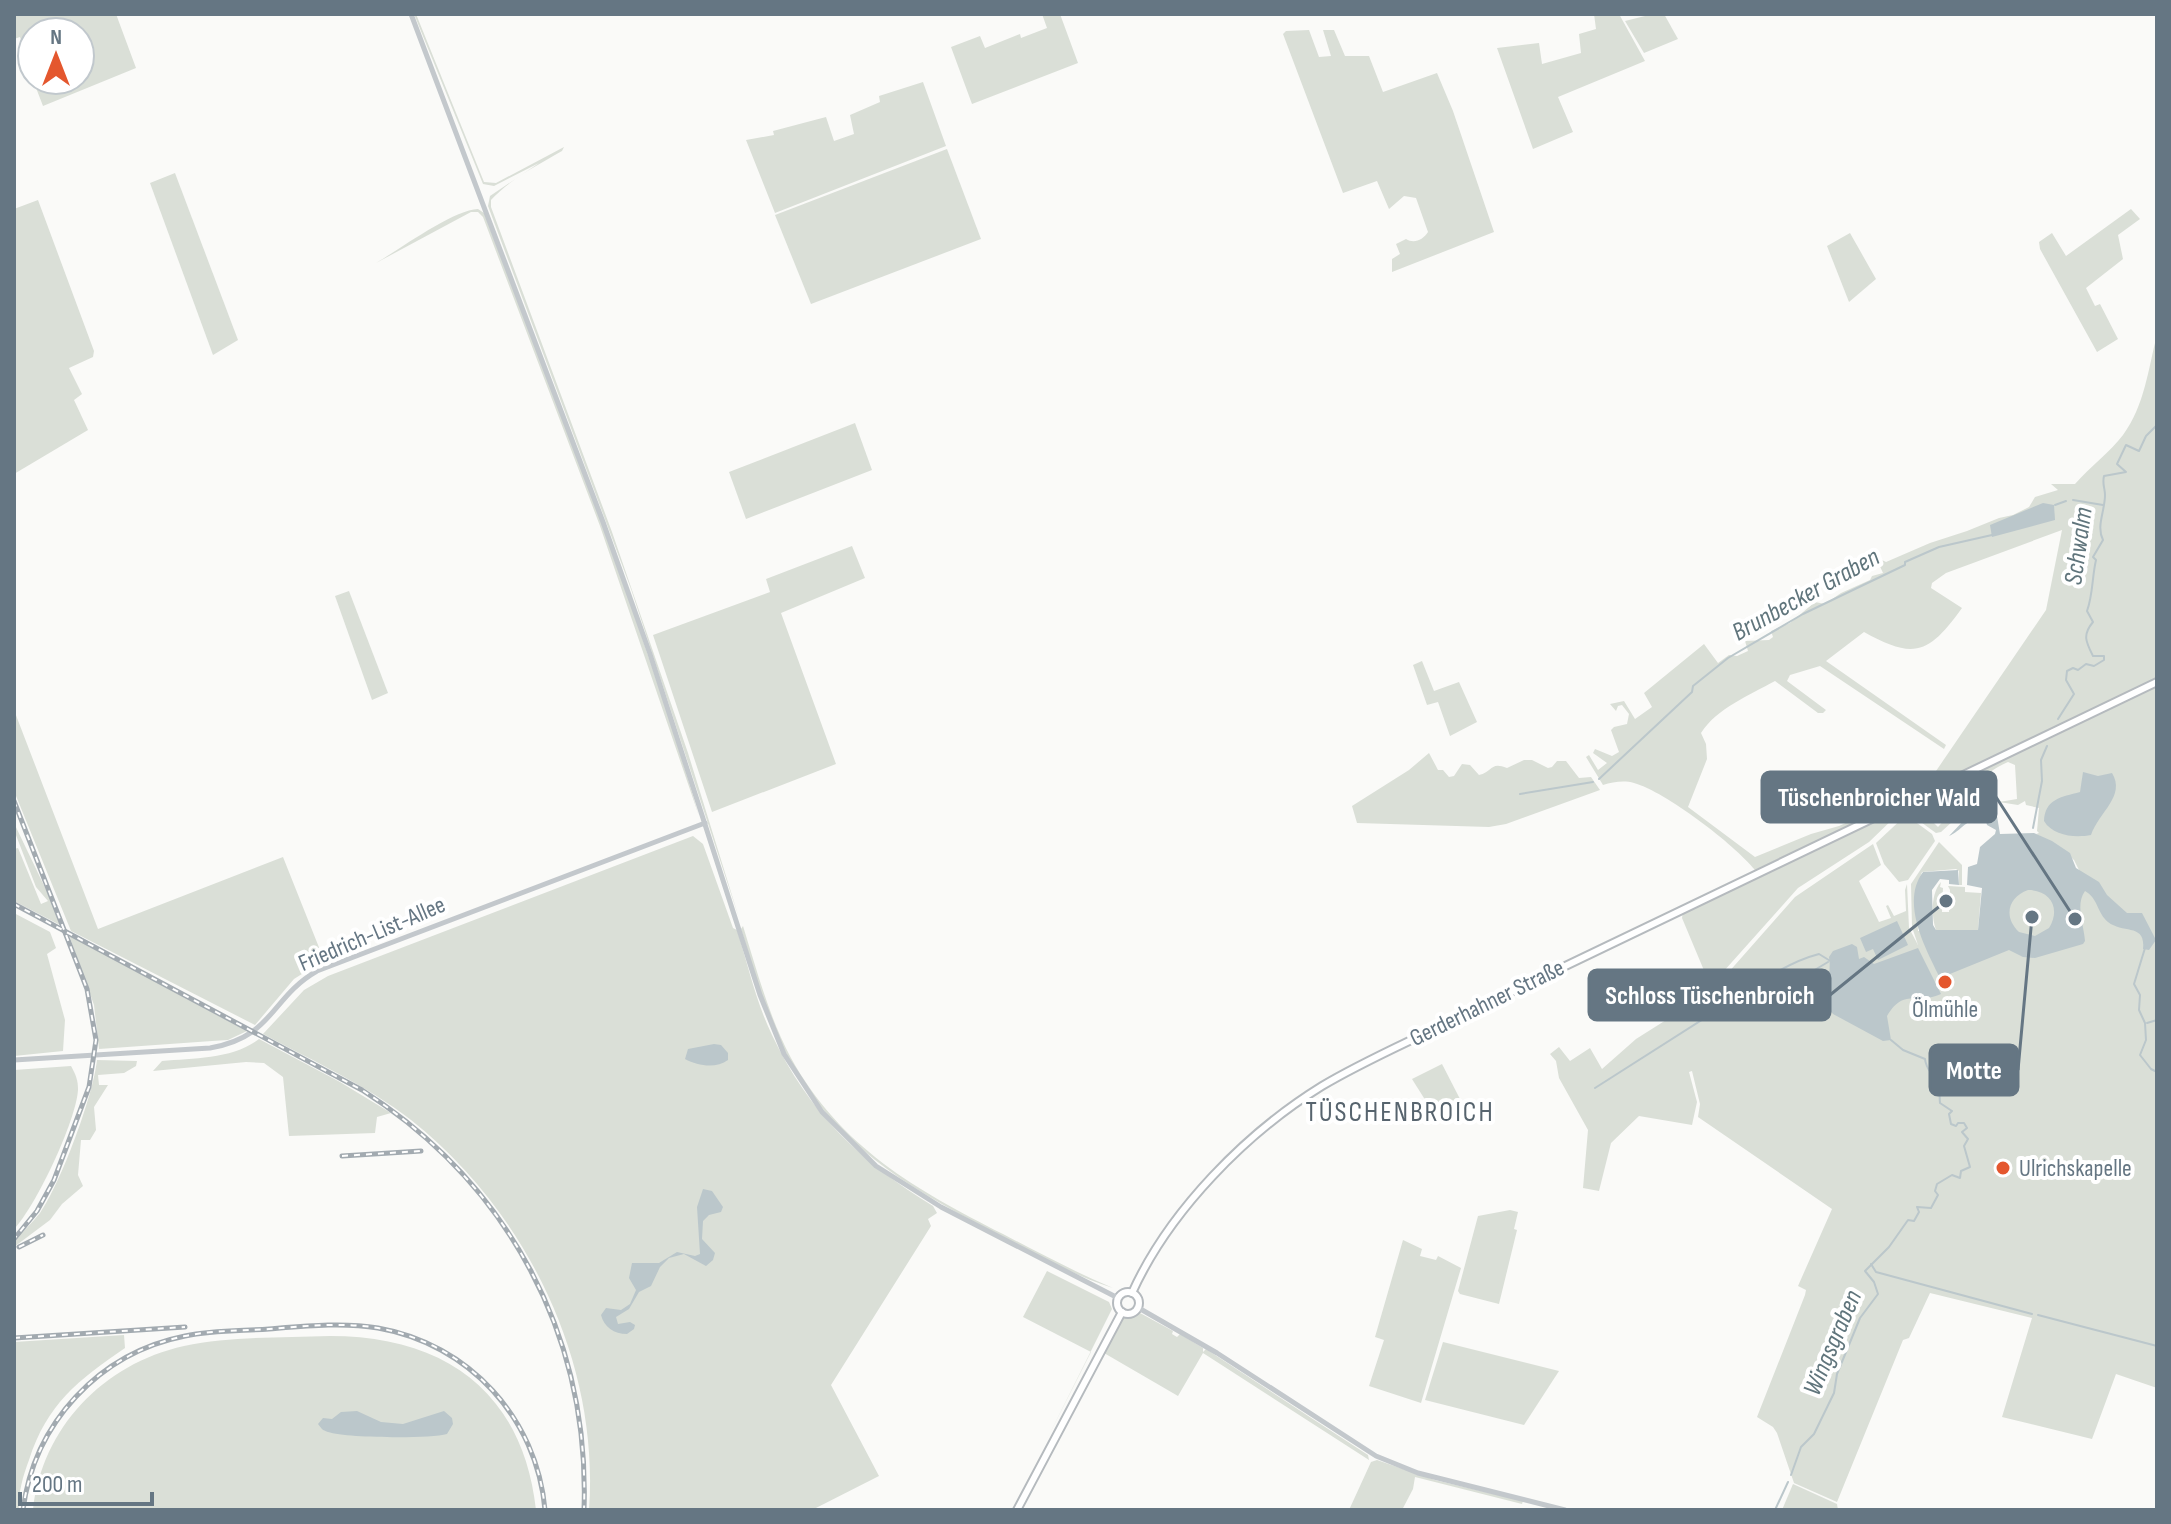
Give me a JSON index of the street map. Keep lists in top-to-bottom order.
{
  "streets": {
    "main road": ["Gerderhahner Straße"],
    "street": ["Friedrich-List-Allee"]
  },
  "districts": ["TÜSCHENBROICH"],
  "water": ["Schwalm", "Brunbecker Graben", "Wingsgraben"],
  "places": [
    "Schloss Tüschenbroich",
    "Motte",
    "Tüschenbroicher Wald",
    "Ölmühle",
    "Ulrichskapelle"
  ],
  "scale_bar": "200 m",
  "north": "top"
}
